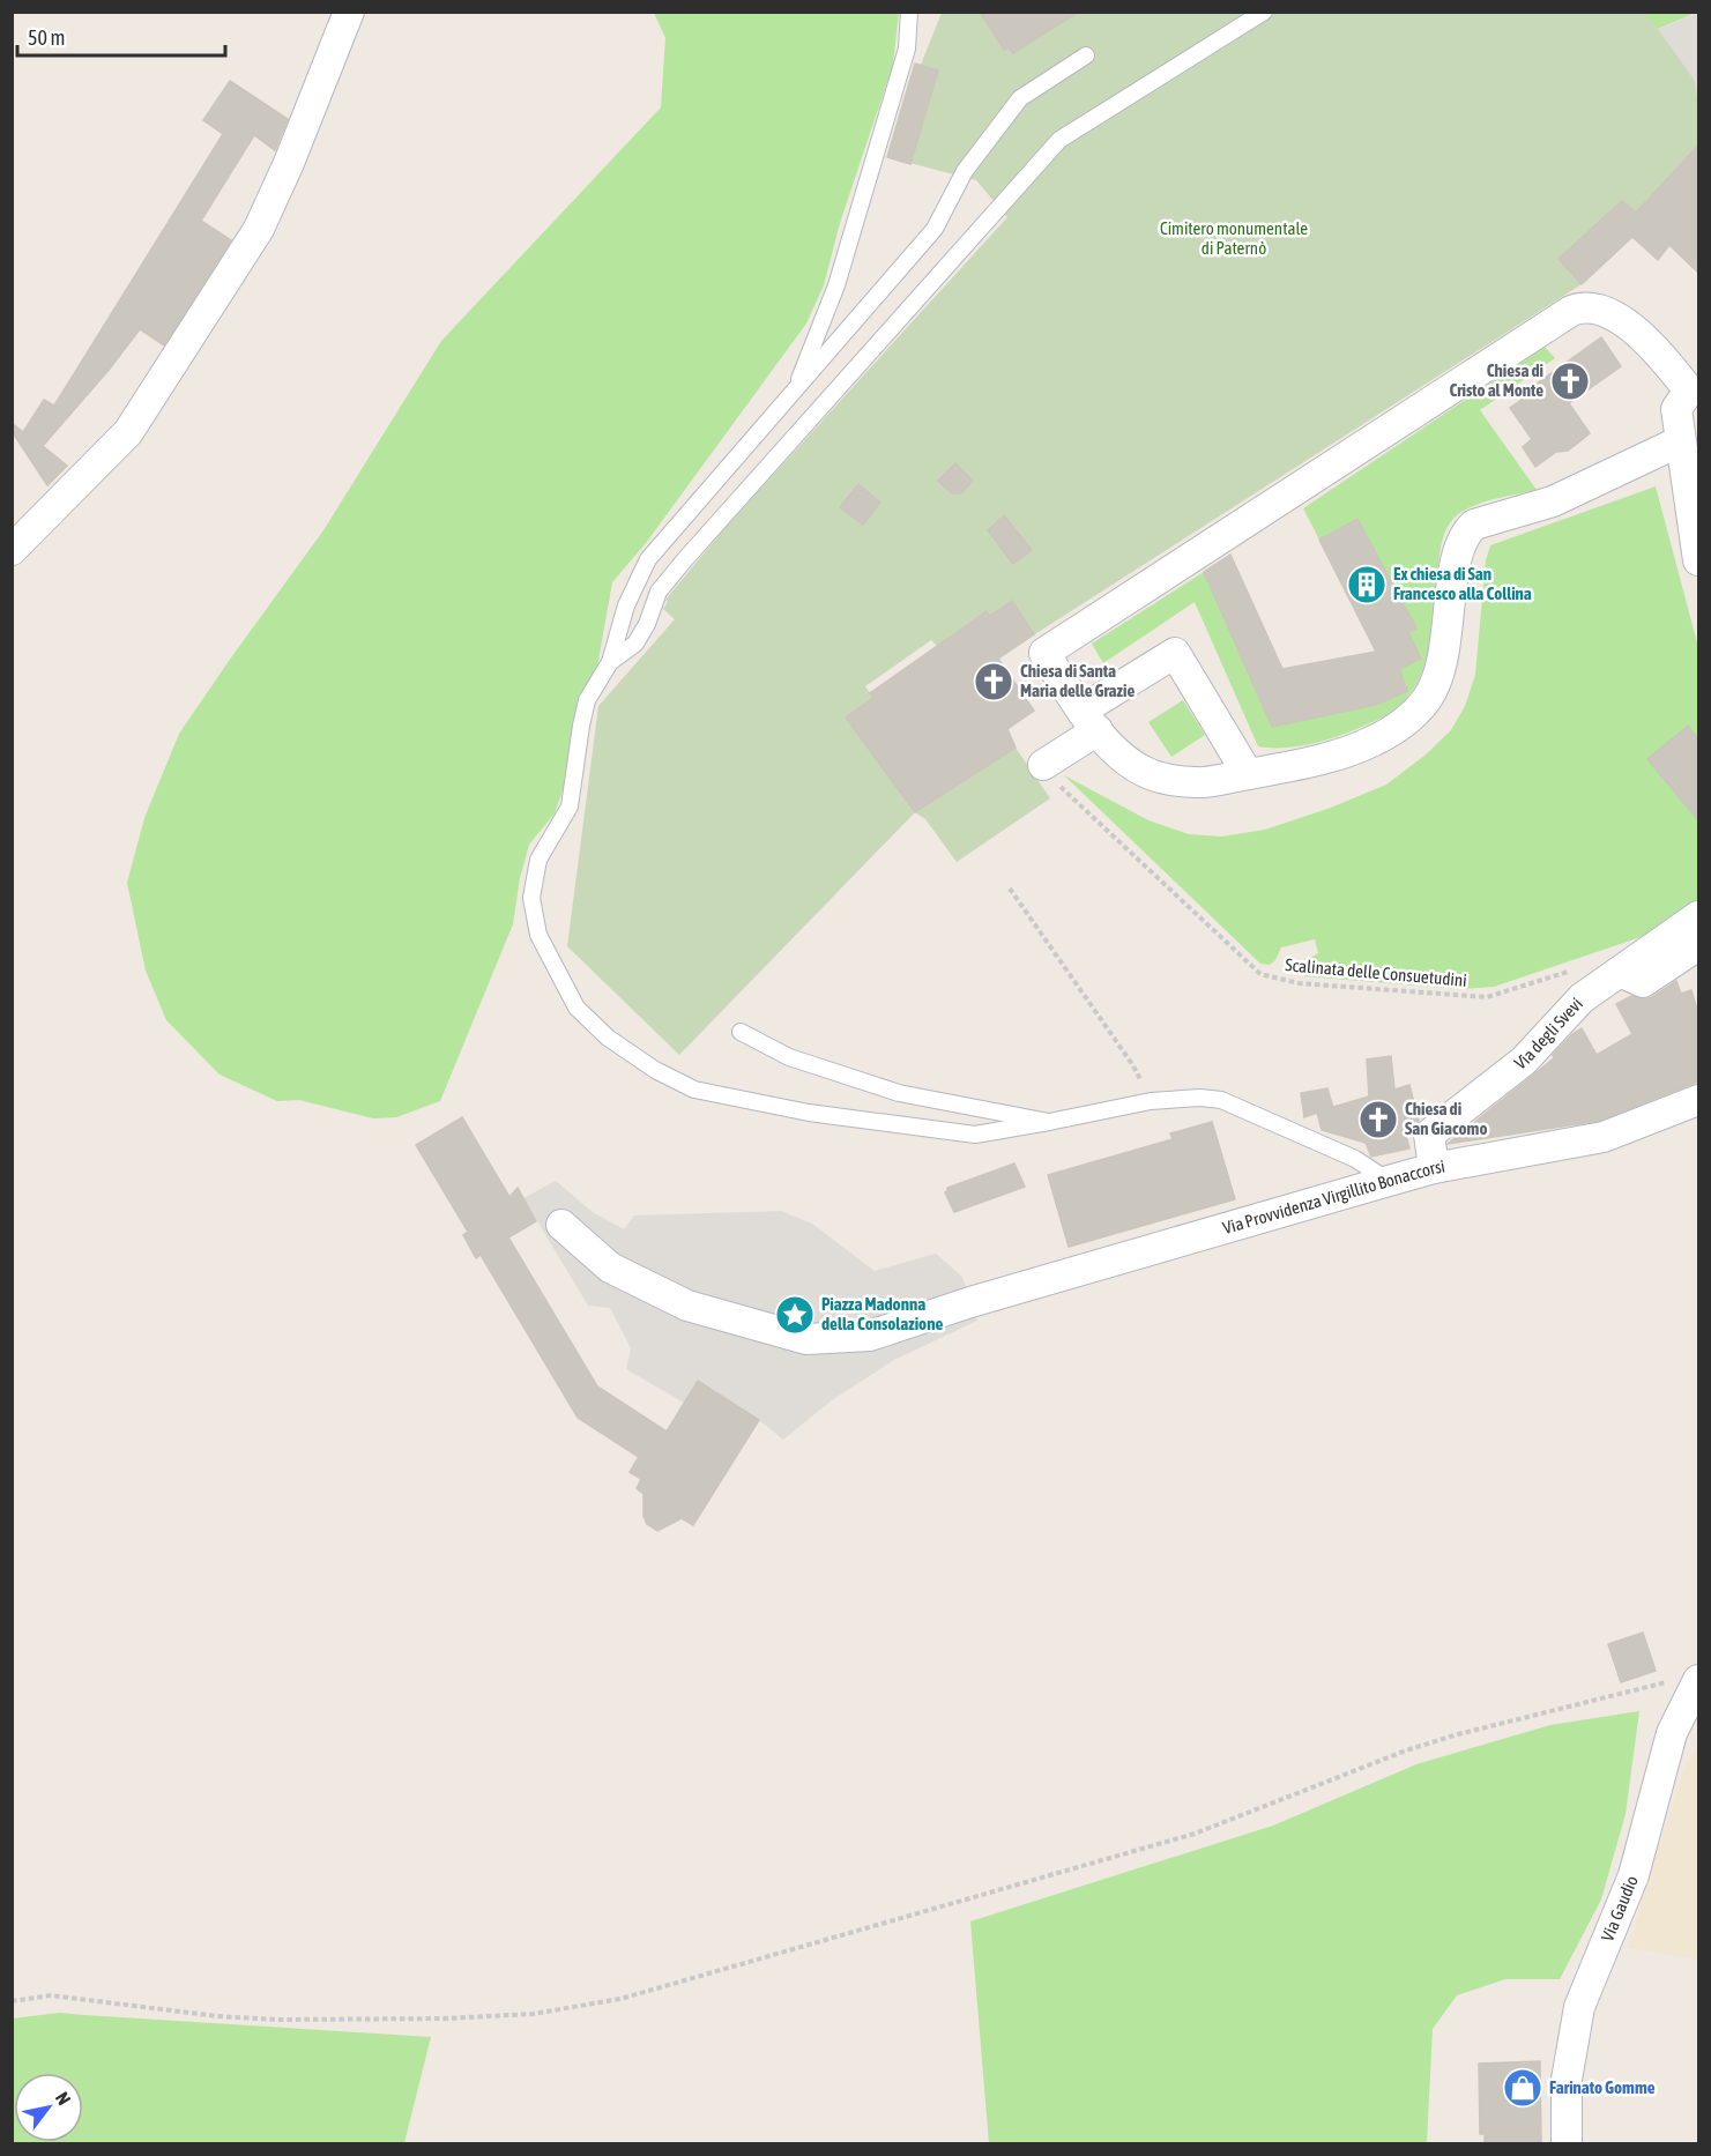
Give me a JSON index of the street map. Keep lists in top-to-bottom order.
{
  "streets": {
    "street": ["Via degli Svevi", "Via Provvidenza Virgillito Bonaccorsi", "Via Gaudio"],
    "path": ["Scalinata delle Consuetudini"]
  },
  "crossings": [
    ["Via degli Svevi", "Via Provvidenza Virgillito Bonaccorsi"]
  ],
  "parks": ["Cimitero monumentale di Paternò"],
  "places": {
    "church": ["Chiesa di Cristo al Monte", "Chiesa di Santa Maria delle Grazie", "Chiesa di San Giacomo"],
    "building": ["Ex chiesa di San Francesco alla Collina"],
    "place": ["Piazza Madonna della Consolazione"],
    "shop": ["Farinato Gomme"]
  },
  "scale_bar": "50 m",
  "north": "top right"
}
